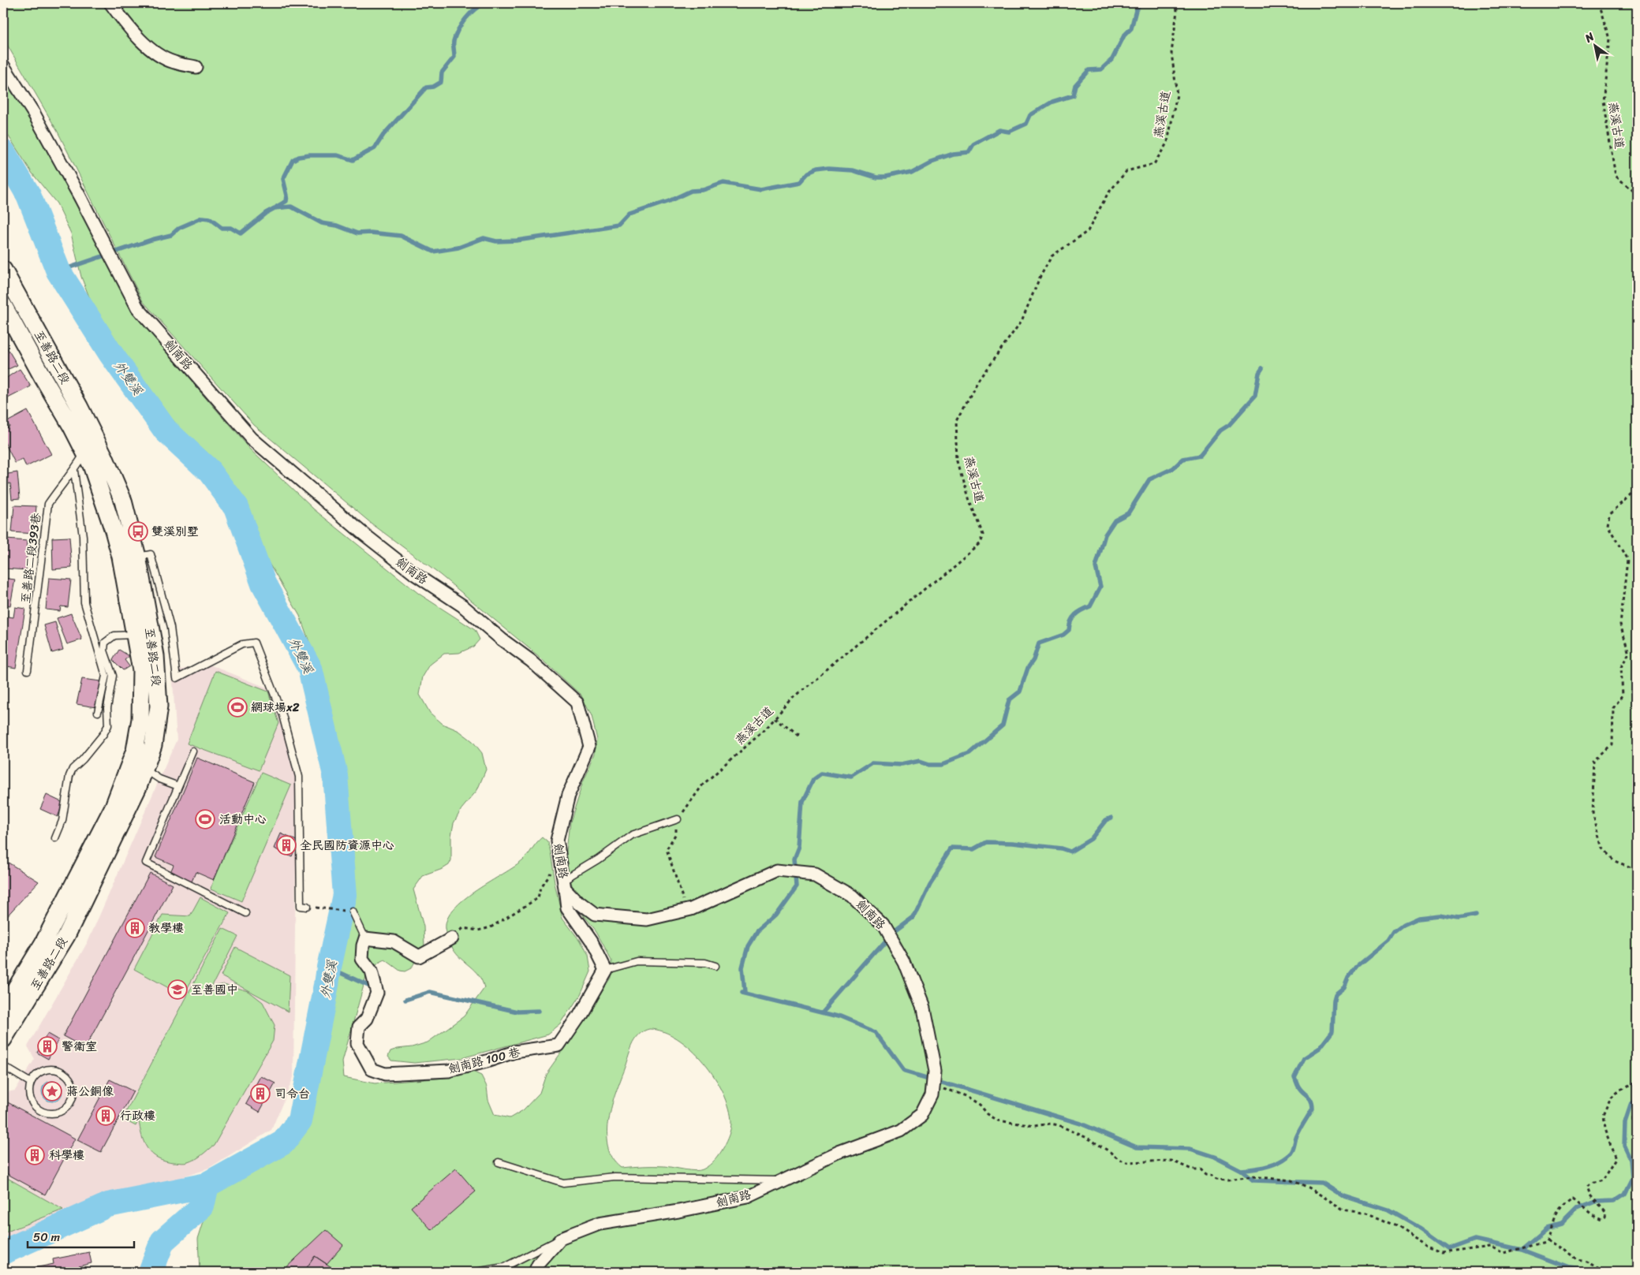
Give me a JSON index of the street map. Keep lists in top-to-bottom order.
{
  "streets": {
    "street": ["劍南路", "至善路二段", "劍南路 100 巷"],
    "lane": ["至善路二段393巷"],
    "path": ["燕溪古道"]
  },
  "crossings": [
    ["至善路二段", "至善路二段393巷"]
  ],
  "water": ["外雙溪"],
  "places": {
    "bus stop": ["雙溪別墅"],
    "sports": ["網球場x2", "活動中心"],
    "building": [
      "全民國防資源中心",
      "教學樓",
      "警衛室",
      "司令台",
      "行政樓",
      "科學樓"
    ],
    "school or university": ["至善國中"],
    "place": ["蔣公銅像"]
  },
  "scale_bar": "50 m",
  "north": "top left"
}
